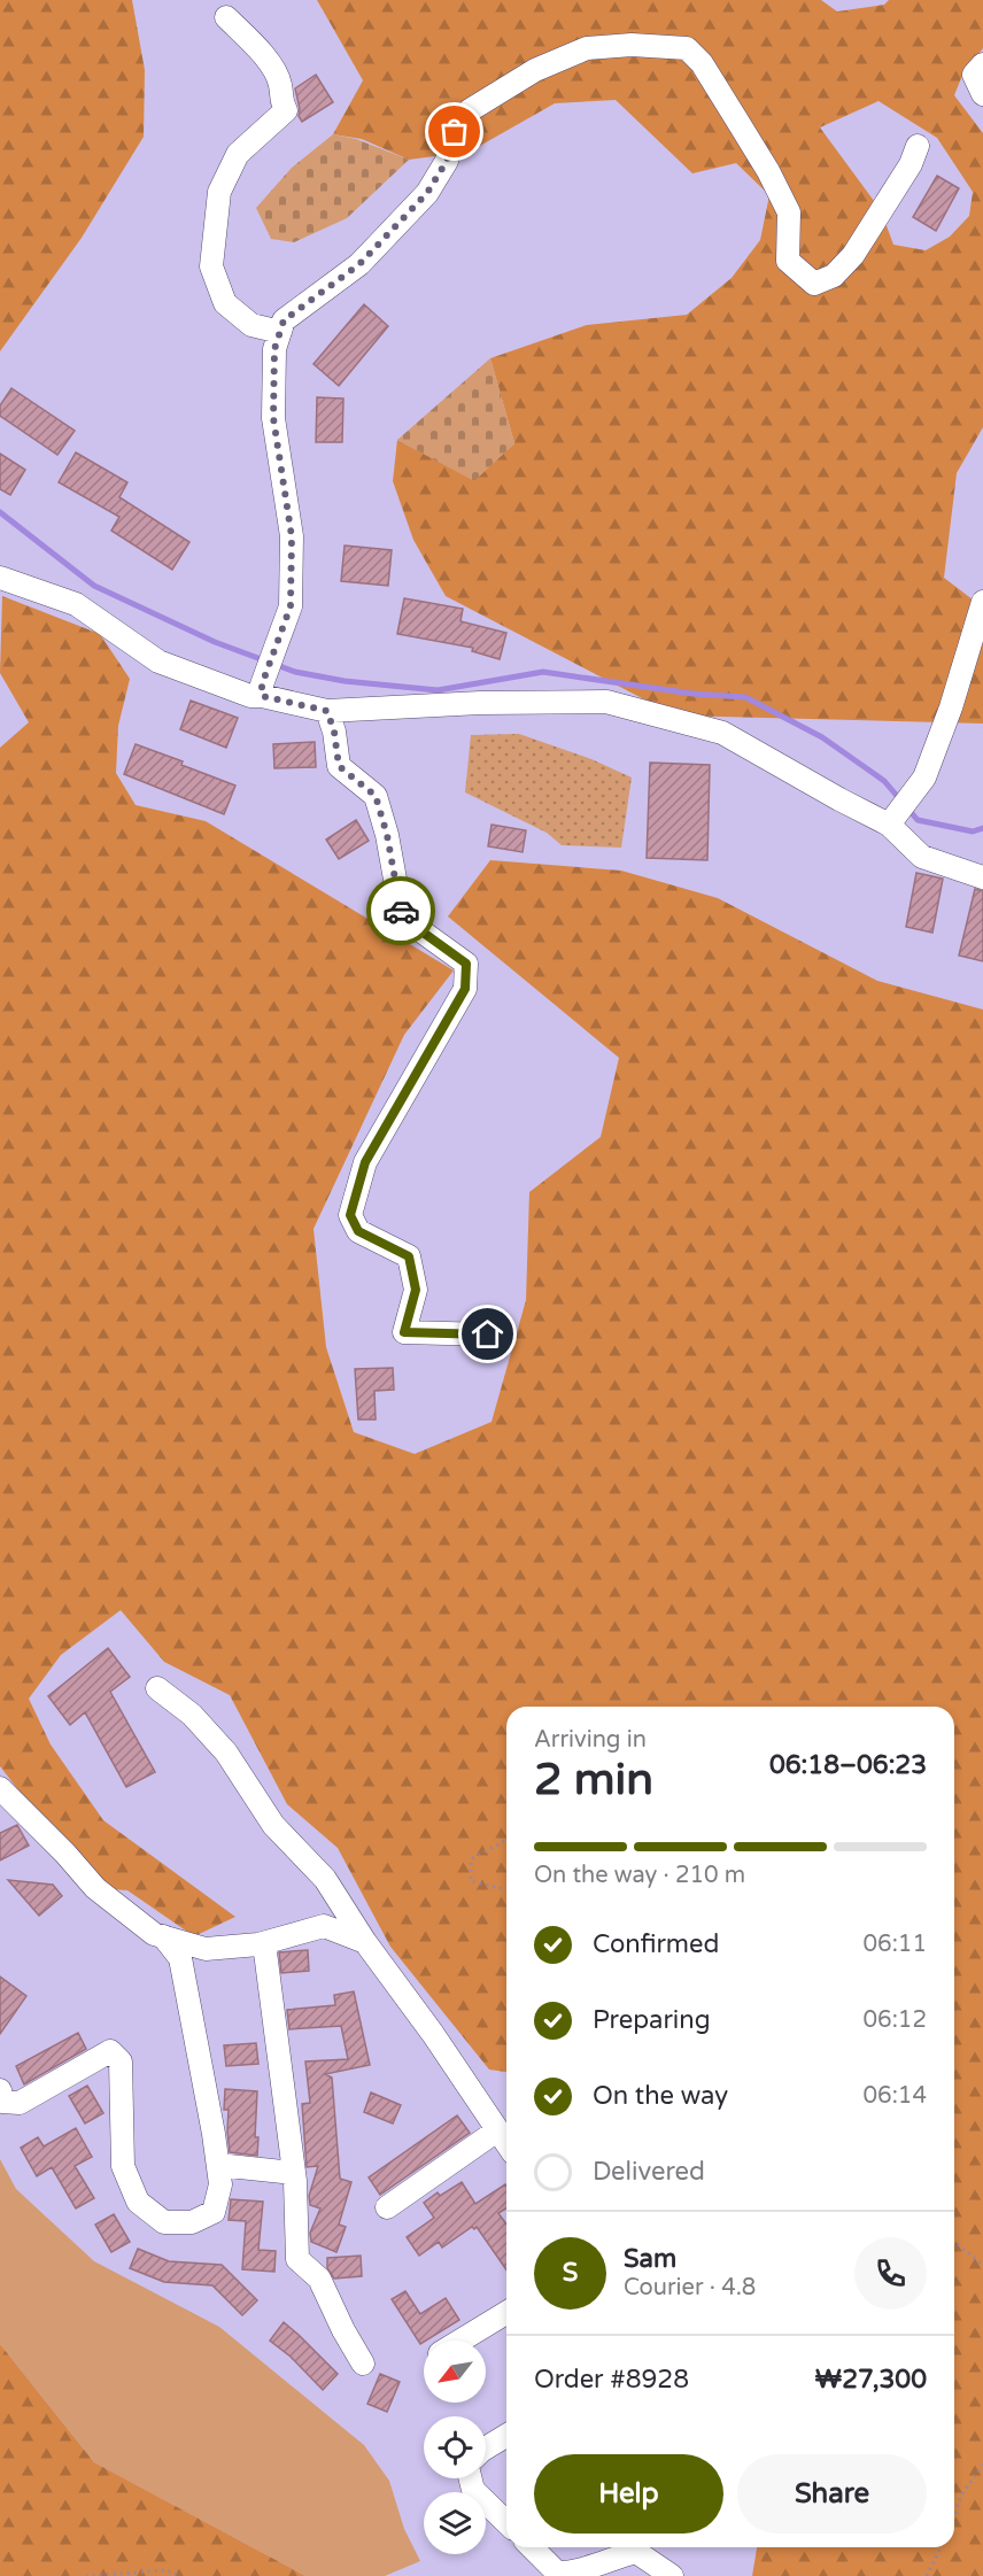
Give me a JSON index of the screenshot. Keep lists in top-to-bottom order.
{
  "north": "bottom left",
  "page": {
    "heading": ["2 min", "Arriving in", "06:18–06:23"],
    "panel": [
      "Sam",
      "Courier · 4.8",
      "Order #8928",
      "₩27,300"
    ],
    "bar": "On the way · 210 m",
    "list": [
      ["Confirmed", "06:11"],
      ["Preparing", "06:12"],
      ["On the way", "06:14"],
      "Delivered"
    ],
    "round": "S",
    "buttons": ["Help", "Share"]
  }
}
